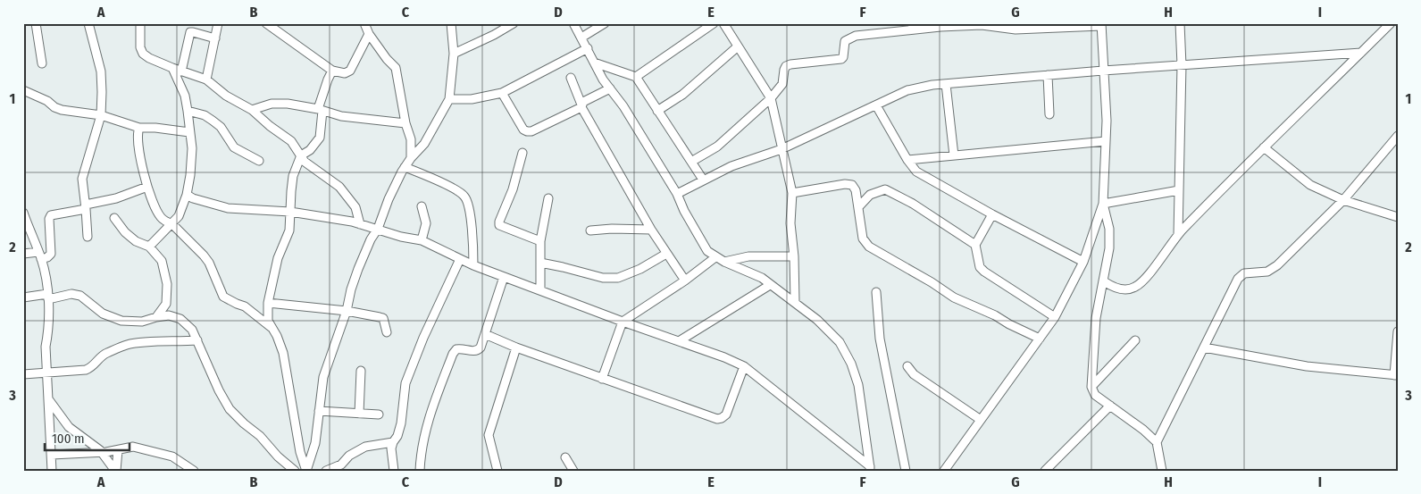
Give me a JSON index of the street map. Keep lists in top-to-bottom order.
{
  "scale_bar": "100 m",
  "grid": {
    "columns": [
      "A",
      "B",
      "C",
      "D",
      "E",
      "F",
      "G",
      "H",
      "I"
    ],
    "rows": ["1", "2", "3"]
  }
}
